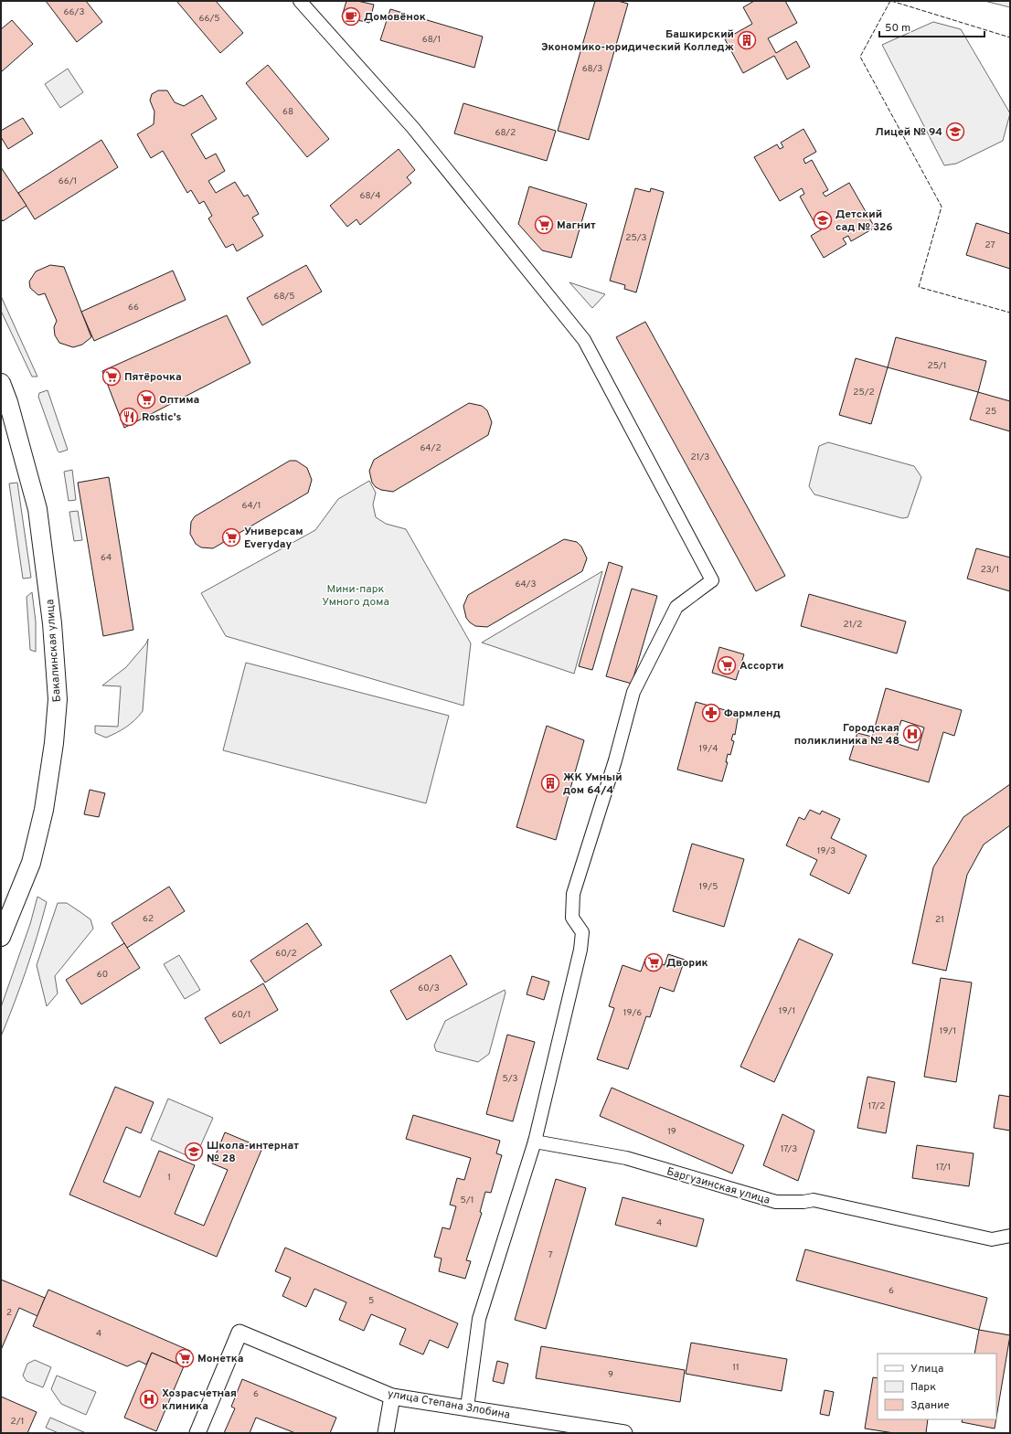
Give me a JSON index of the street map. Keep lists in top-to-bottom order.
{
  "streets": {
    "main road": ["Бакалинская улица"],
    "street": ["Баргузинская улица", "улица Степана Злобина"]
  },
  "parks": ["Мини-парк Умного дома"],
  "places": {
    "cafe": ["Домовёнок"],
    "building": ["Башкирский Экономико-юридический Колледж", "ЖК Умный дом 64/4"],
    "school or university": ["Лицей № 94", "Детский сад № 326", "Школа-интернат № 28"],
    "supermarket": [
      "Магнит",
      "Пятёрочка",
      "Оптима",
      "Универсам Everyday",
      "Ассорти",
      "Дворик",
      "Монетка"
    ],
    "restaurant": ["Rostic's"],
    "pharmacy": ["Фармленд"],
    "hospital": ["Городская поликлиника № 48", "Хозрасчетная клиника"]
  },
  "house_numbers": [
    "66/3",
    "66/5",
    "68/1",
    "68/3",
    "68",
    "68/2",
    "66/1",
    "68/4",
    "25/3",
    "27",
    "68/5",
    "66",
    "25/1",
    "25/2",
    "25",
    "64/2",
    "21/3",
    "64/1",
    "64",
    "23/1",
    "64/3",
    "21/2",
    "19/4",
    "19/3",
    "19/5",
    "62",
    "21",
    "60/2",
    "60",
    "60/3",
    "19/1",
    "19/6",
    "60/1",
    "19/1",
    "5/3",
    "17/2",
    "19",
    "17/3",
    "17/1",
    "1",
    "5/1",
    "4",
    "7",
    "6",
    "5",
    "2",
    "4",
    "11",
    "9",
    "6",
    "2/1"
  ],
  "legend": ["Улица", "Парк", "Здание"],
  "scale_bar": "50 m"
}
